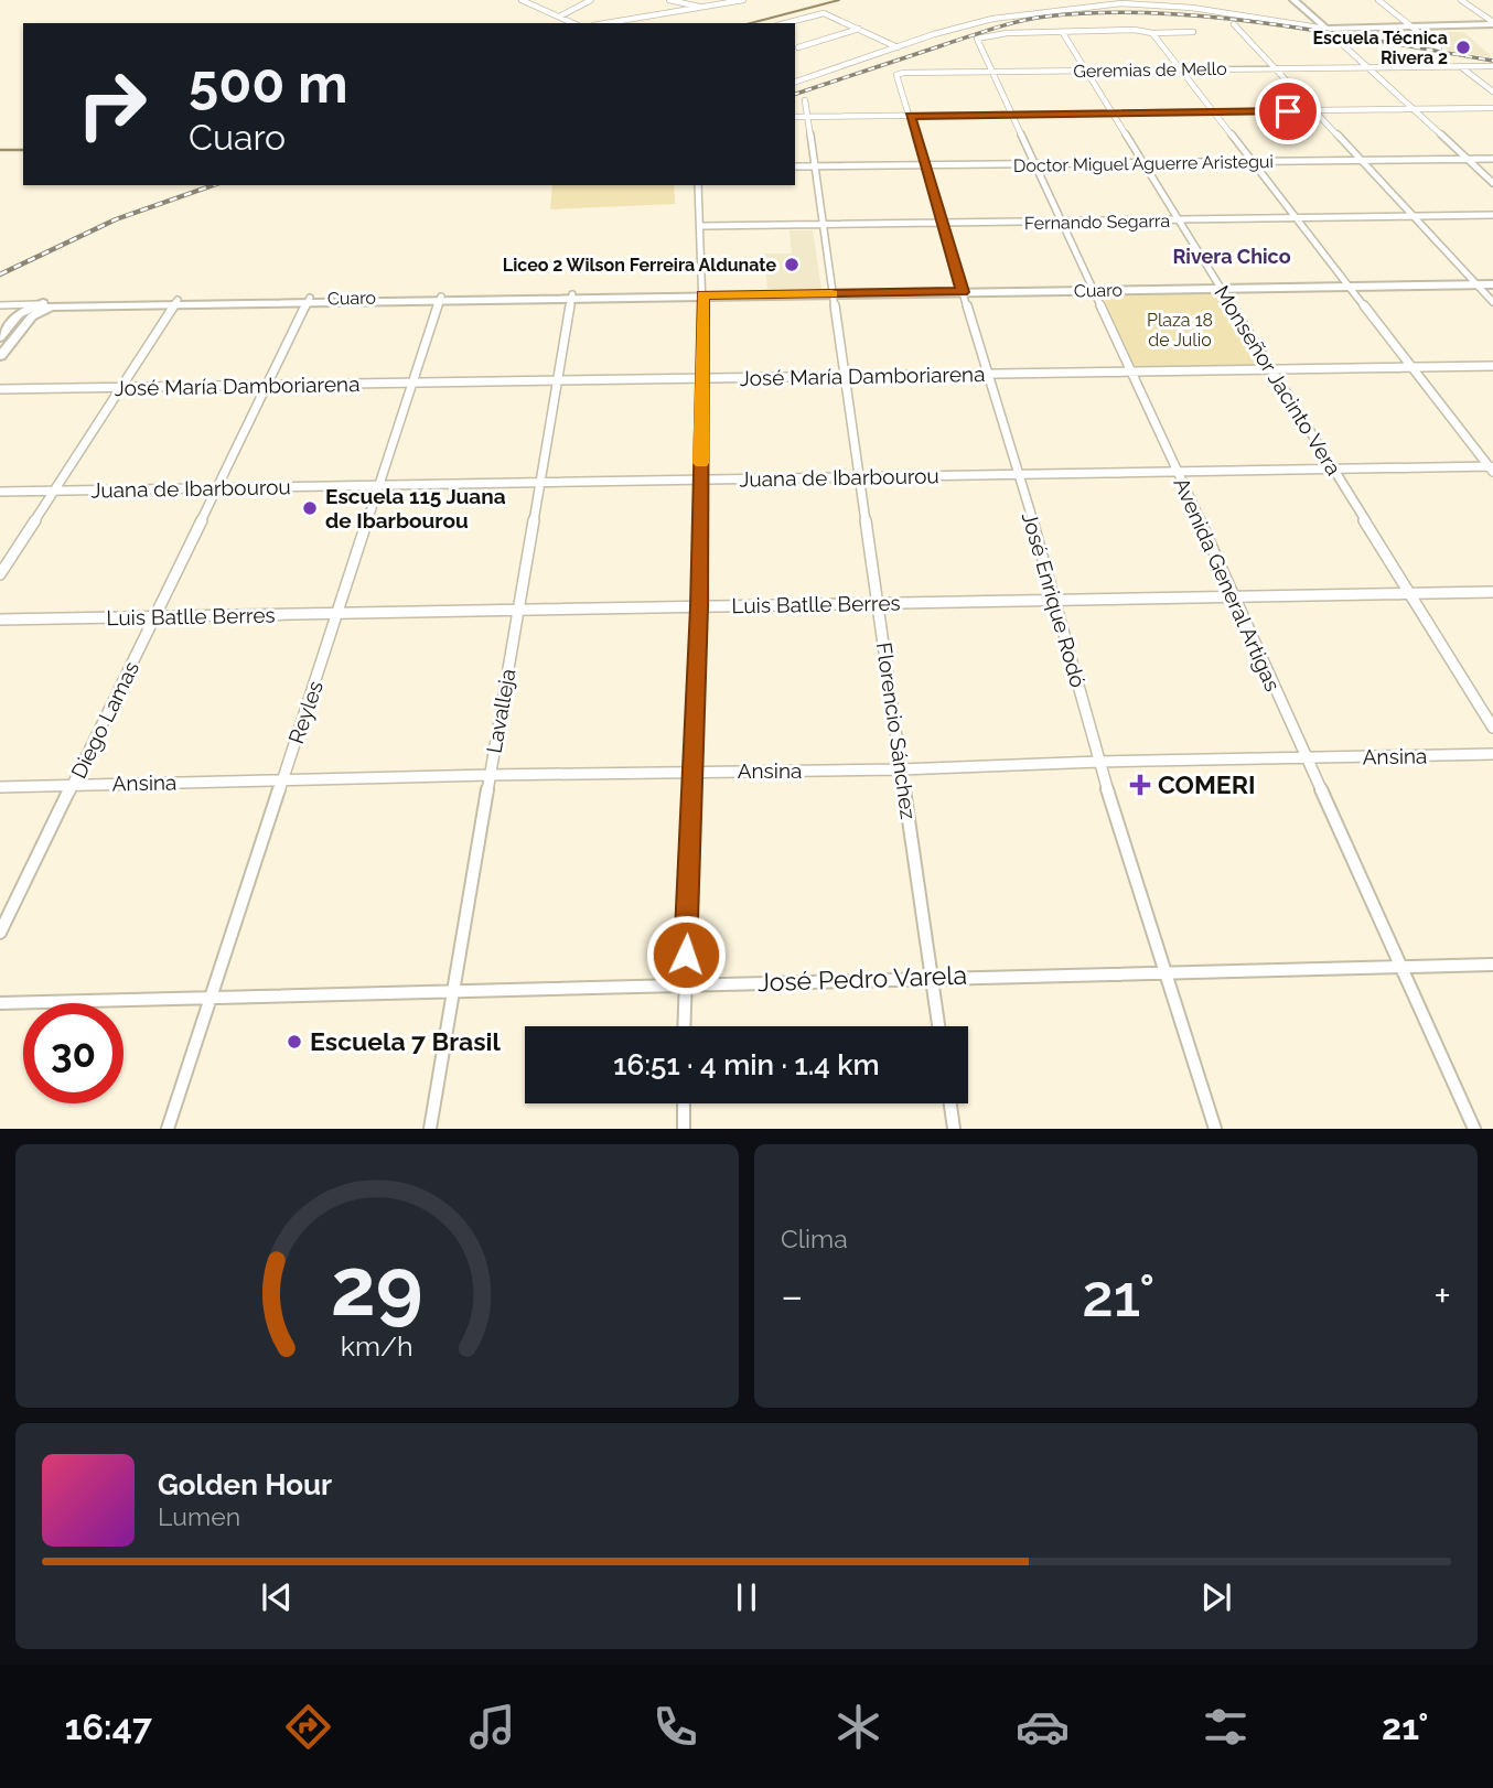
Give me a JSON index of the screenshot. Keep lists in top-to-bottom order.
{
  "streets": {
    "street": [
      "Geremias de Mello",
      "Doctor Miguel Aguerre Aristegui",
      "Fernando Segarra",
      "Cuaro",
      "José María Damboriarena",
      "Monseñor Jacinto Vera",
      "Juana de Ibarbourou",
      "Avenida General Artigas",
      "José Enrique Rodó",
      "Luis Batlle Berres",
      "Lavalleja",
      "Reyles",
      "Diego Lamas",
      "Florencio Sánchez",
      "Ansina",
      "José Pedro Varela"
    ]
  },
  "crossings": [
    ["Geremias de Mello", "Monseñor Jacinto Vera"],
    ["Geremias de Mello", "Avenida General Artigas"],
    ["Geremias de Mello", "José Enrique Rodó"],
    ["Doctor Miguel Aguerre Aristegui", "Monseñor Jacinto Vera"],
    ["Doctor Miguel Aguerre Aristegui", "Avenida General Artigas"],
    ["Doctor Miguel Aguerre Aristegui", "José Enrique Rodó"],
    ["Doctor Miguel Aguerre Aristegui", "Florencio Sánchez"],
    ["Fernando Segarra", "Monseñor Jacinto Vera"],
    ["Fernando Segarra", "Avenida General Artigas"],
    ["Fernando Segarra", "José Enrique Rodó"],
    ["Fernando Segarra", "Florencio Sánchez"],
    ["Cuaro", "Monseñor Jacinto Vera"],
    ["Cuaro", "Avenida General Artigas"],
    ["Cuaro", "José Enrique Rodó"],
    ["Cuaro", "Lavalleja"],
    ["Cuaro", "Reyles"],
    ["Cuaro", "Diego Lamas"],
    ["Cuaro", "Florencio Sánchez"],
    ["José María Damboriarena", "Monseñor Jacinto Vera"],
    ["José María Damboriarena", "Avenida General Artigas"],
    ["José María Damboriarena", "José Enrique Rodó"],
    ["José María Damboriarena", "Lavalleja"],
    ["José María Damboriarena", "Reyles"],
    ["José María Damboriarena", "Diego Lamas"],
    ["José María Damboriarena", "Florencio Sánchez"],
    ["Monseñor Jacinto Vera", "Juana de Ibarbourou"],
    ["Monseñor Jacinto Vera", "Avenida General Artigas"],
    ["Monseñor Jacinto Vera", "Luis Batlle Berres"],
    ["Juana de Ibarbourou", "Avenida General Artigas"],
    ["Juana de Ibarbourou", "José Enrique Rodó"],
    ["Juana de Ibarbourou", "Lavalleja"],
    ["Juana de Ibarbourou", "Reyles"],
    ["Juana de Ibarbourou", "Diego Lamas"],
    ["Juana de Ibarbourou", "Florencio Sánchez"],
    ["Avenida General Artigas", "Luis Batlle Berres"],
    ["Avenida General Artigas", "Ansina"],
    ["Avenida General Artigas", "José Pedro Varela"],
    ["José Enrique Rodó", "Luis Batlle Berres"],
    ["José Enrique Rodó", "Ansina"],
    ["José Enrique Rodó", "José Pedro Varela"],
    ["Luis Batlle Berres", "Lavalleja"],
    ["Luis Batlle Berres", "Reyles"],
    ["Luis Batlle Berres", "Diego Lamas"],
    ["Luis Batlle Berres", "Florencio Sánchez"],
    ["Lavalleja", "Ansina"],
    ["Lavalleja", "José Pedro Varela"],
    ["Reyles", "Ansina"],
    ["Reyles", "José Pedro Varela"],
    ["Diego Lamas", "Ansina"],
    ["Florencio Sánchez", "Ansina"],
    ["Florencio Sánchez", "José Pedro Varela"]
  ],
  "districts": ["Rivera Chico"],
  "parks": ["Plaza 18 de Julio"],
  "places": {
    "other": [
      "Escuela Técnica Rivera 2",
      "Liceo 2 Wilson Ferreira Aldunate",
      "Escuela 115 Juana de Ibarbourou",
      "Escuela 7 Brasil"
    ],
    "health": ["COMERI"]
  },
  "page": {
    "turn": ["500 m", "Cuaro"],
    "limit": "30",
    "trip": "16:51 · 4 min · 1.4 km",
    "tile": "Clima",
    "heat": ["−", "21°", "+"],
    "song": ["Golden Hour", "Lumen"],
    "tabs": ["16:47", "21°"],
    "gauge": ["29", "km/h"]
  }
}
